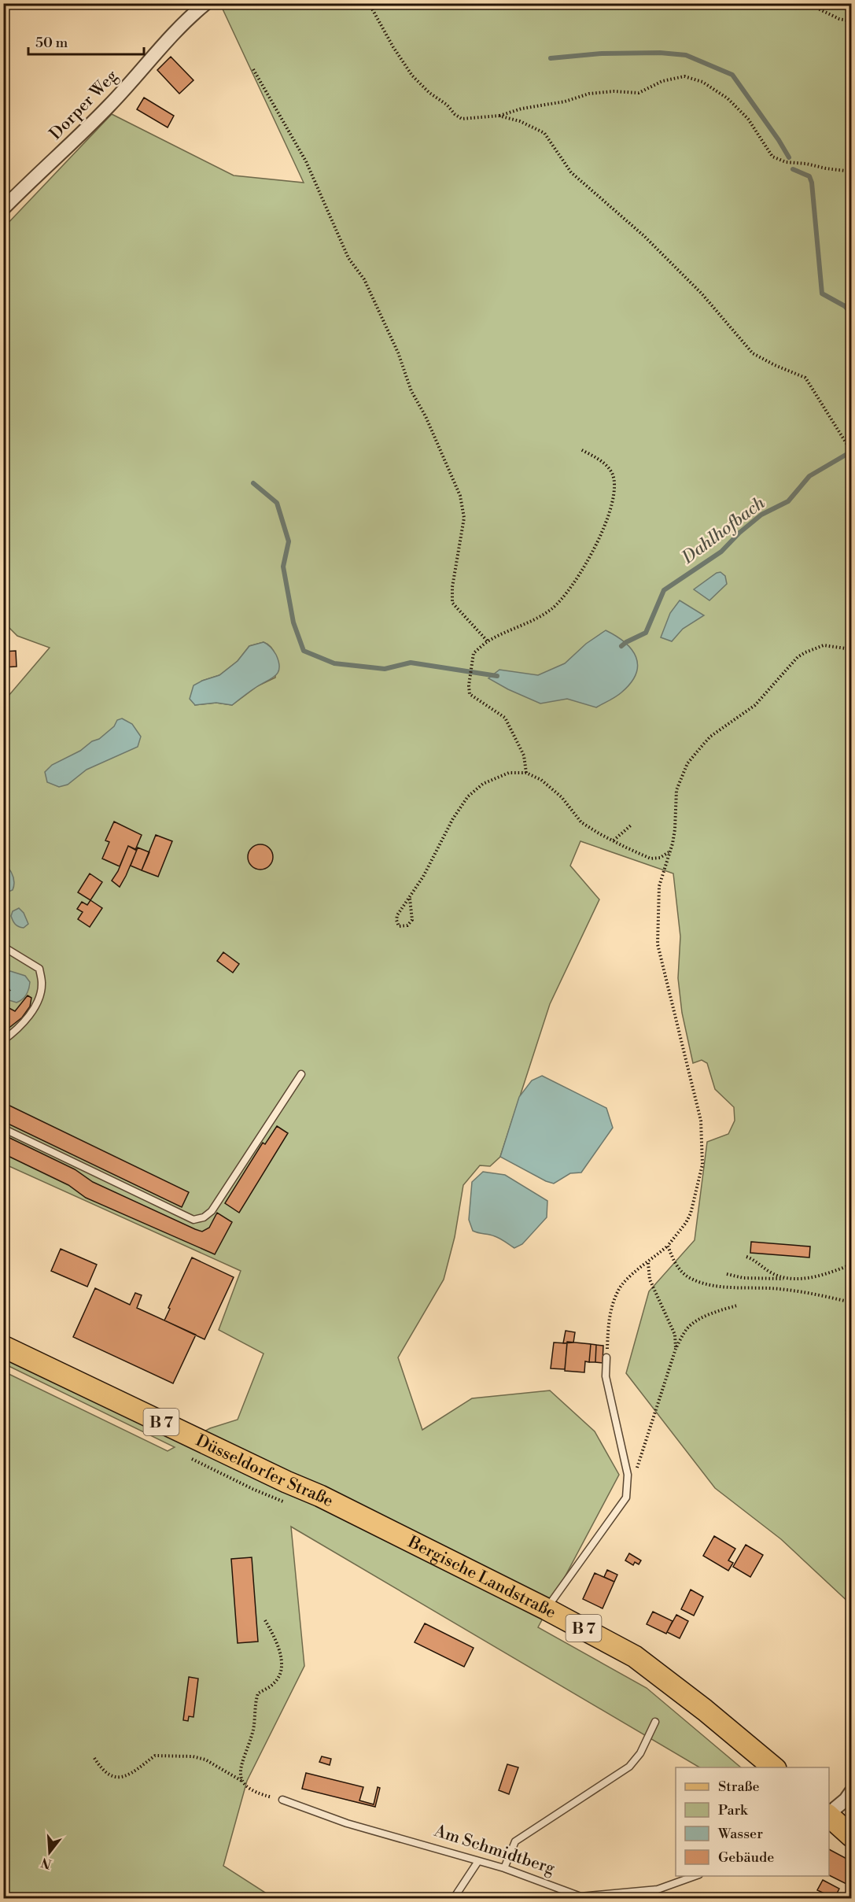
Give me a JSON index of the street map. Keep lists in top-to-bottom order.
{
  "streets": {
    "main road": ["B 7", "Düsseldorfer Straße", "Bergische Landstraße"],
    "street": ["Dorper Weg"],
    "lane": ["Am Schmidtberg"]
  },
  "crossings": [
    ["Düsseldorfer Straße", "Bergische Landstraße"]
  ],
  "water": ["Dahlhofbach"],
  "legend": [
    "Straße",
    "Park",
    "Wasser",
    "Gebäude"
  ],
  "scale_bar": "50 m",
  "north": "bottom"
}
